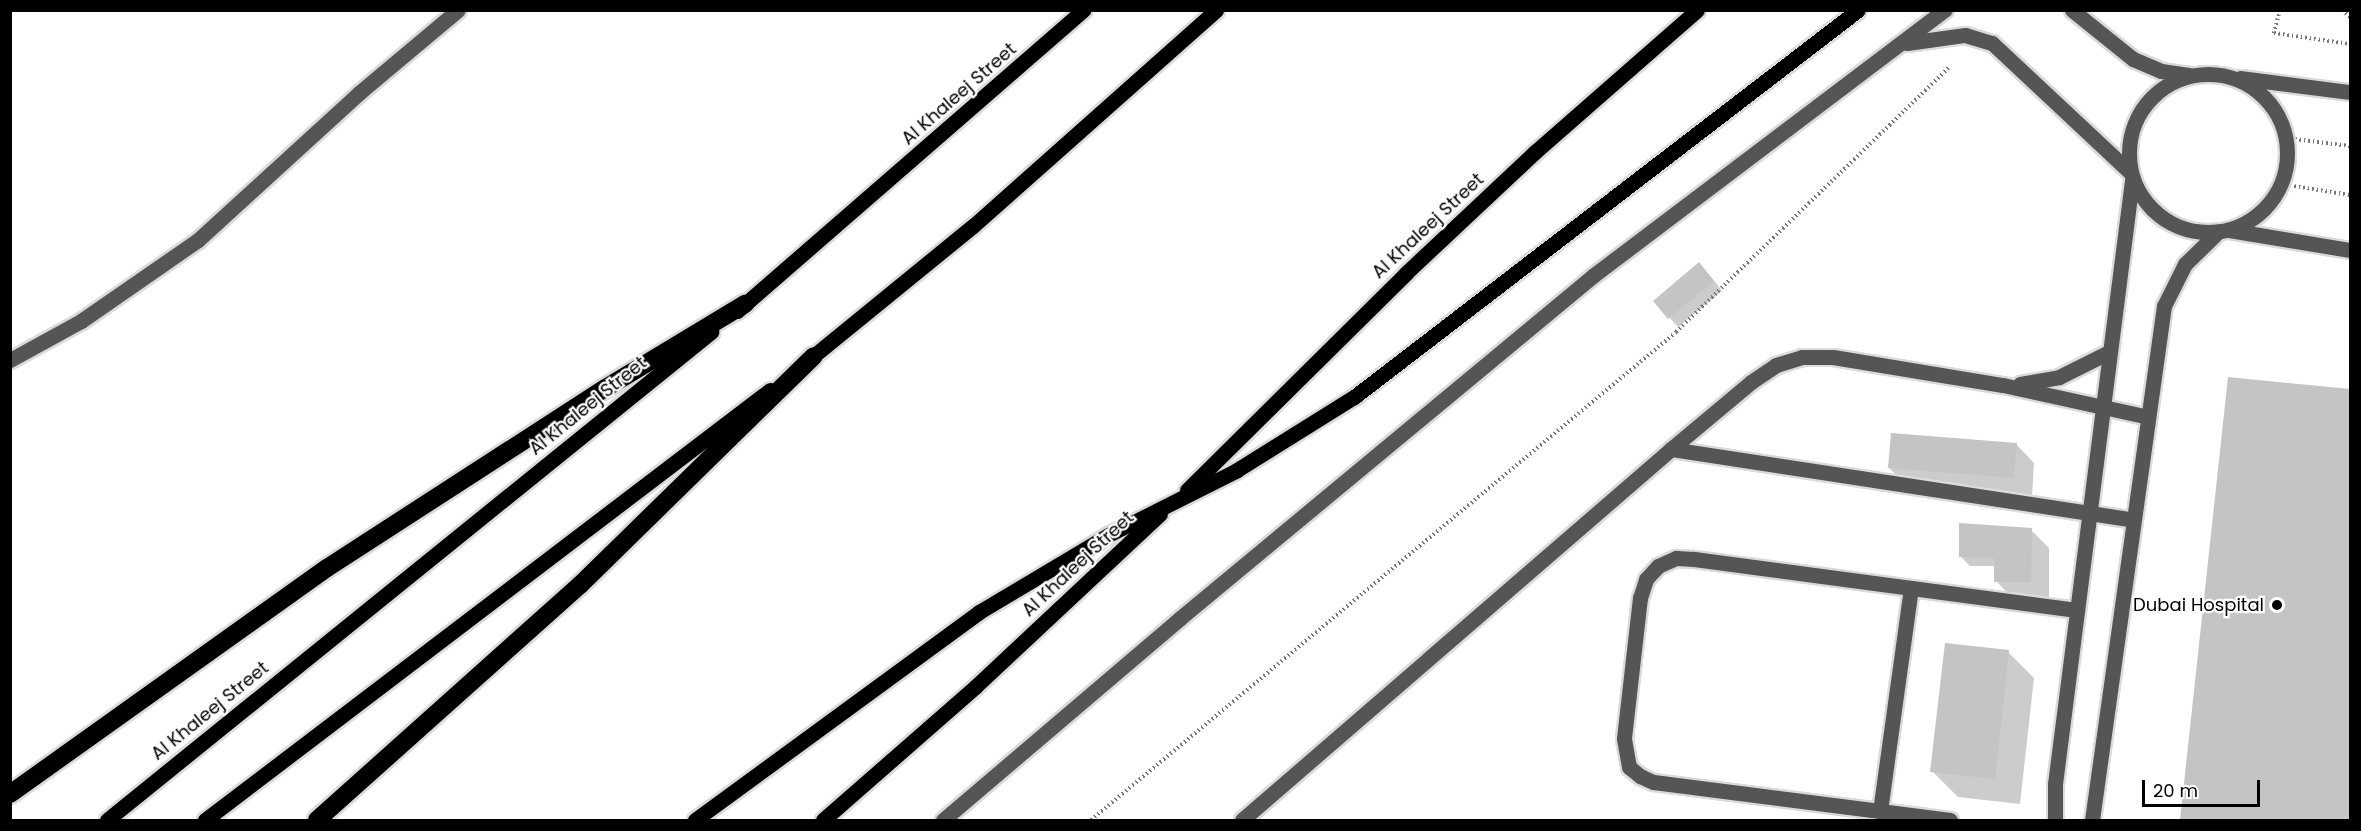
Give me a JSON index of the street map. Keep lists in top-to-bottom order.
{
  "streets": {
    "main road": ["Al Khaleej Street"]
  },
  "places": ["Dubai Hospital"],
  "scale_bar": "20 m"
}
